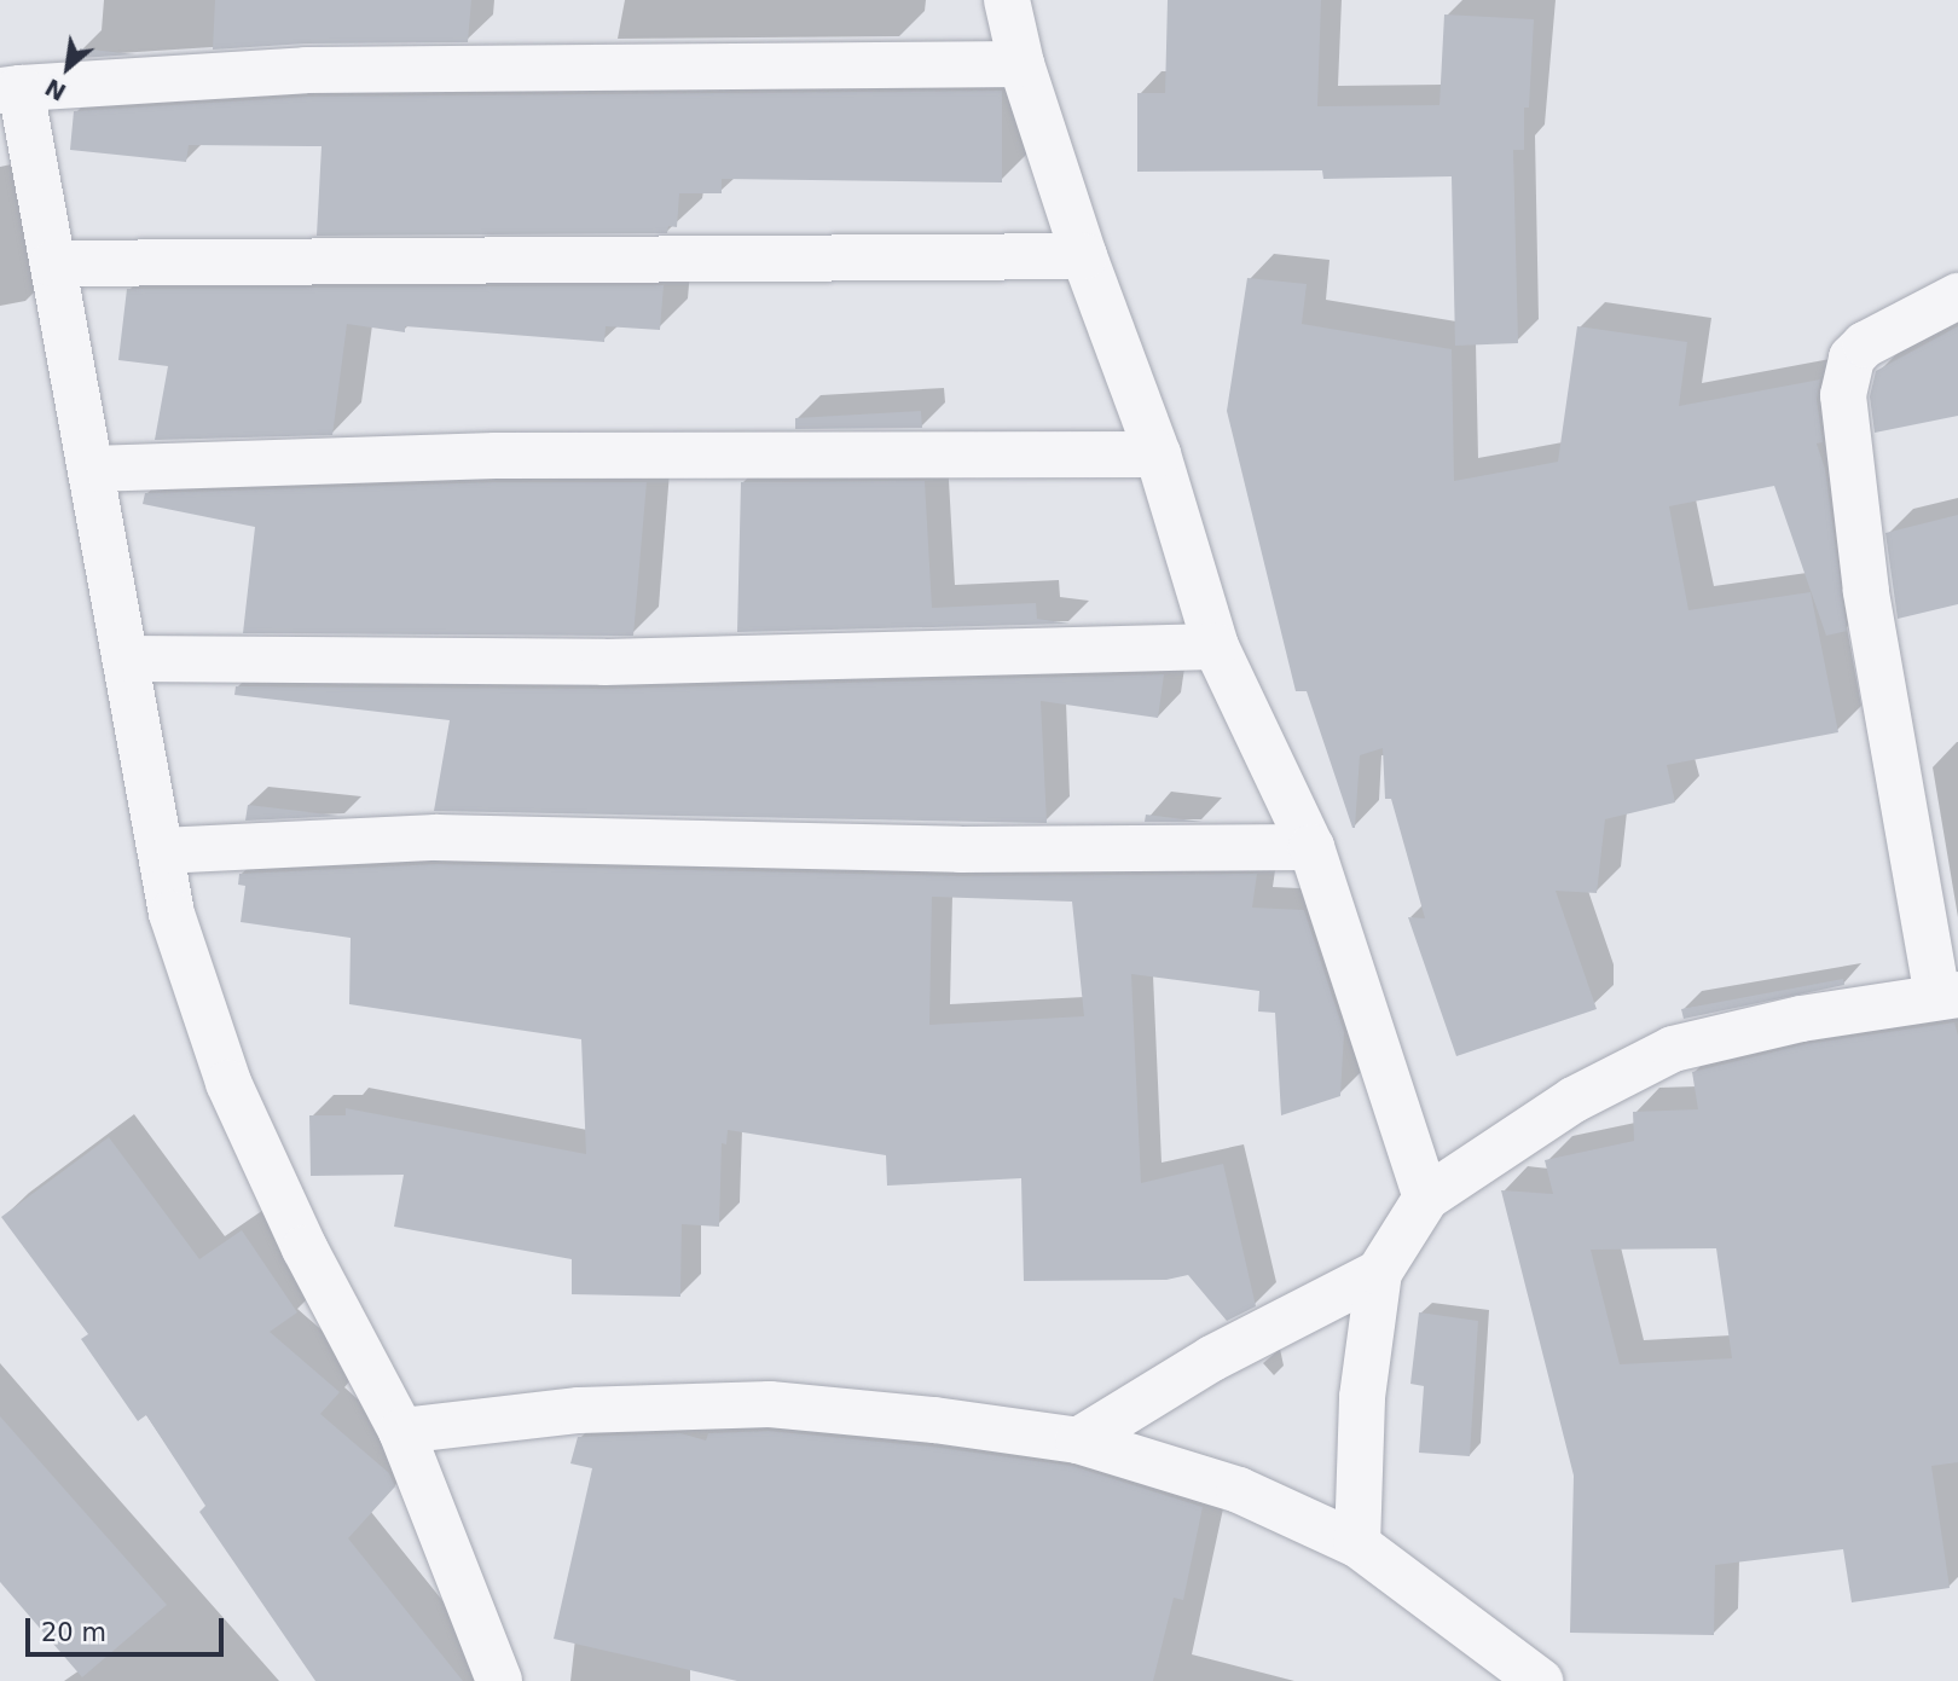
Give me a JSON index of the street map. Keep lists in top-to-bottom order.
{
  "scale_bar": "20 m",
  "north": "bottom left"
}
